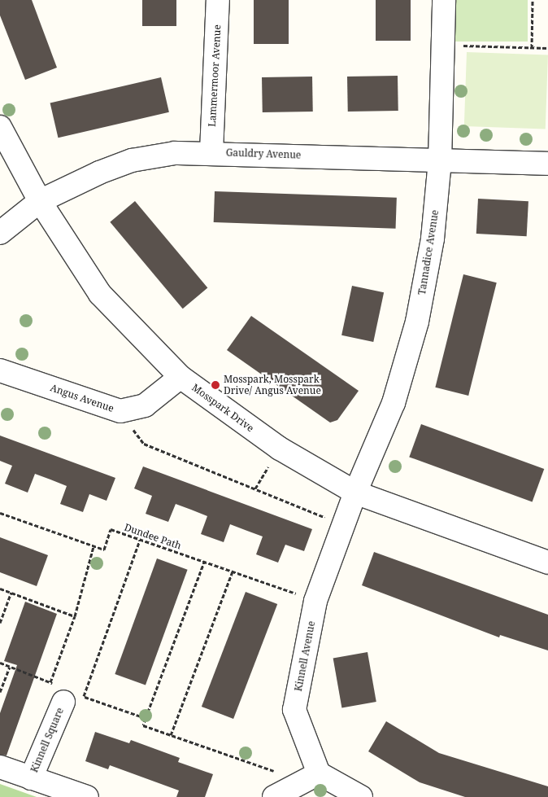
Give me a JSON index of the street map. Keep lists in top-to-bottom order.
{
  "streets": {
    "street": [
      "Lammermoor Avenue",
      "Gauldry Avenue",
      "Tannadice Avenue",
      "Angus Avenue",
      "Mosspark Drive",
      "Kinnell Avenue",
      "Kinnell Square"
    ],
    "path": ["Dundee Path"]
  },
  "crossings": [
    ["Lammermoor Avenue", "Gauldry Avenue"],
    ["Gauldry Avenue", "Tannadice Avenue"],
    ["Gauldry Avenue", "Mosspark Drive"],
    ["Tannadice Avenue", "Mosspark Drive"],
    ["Tannadice Avenue", "Kinnell Avenue"],
    ["Angus Avenue", "Mosspark Drive"],
    ["Mosspark Drive", "Kinnell Avenue"],
    ["Dundee Path", "Kinnell Avenue"]
  ],
  "places": ["Mosspark, Mosspark Drive/ Angus Avenue"]
}
